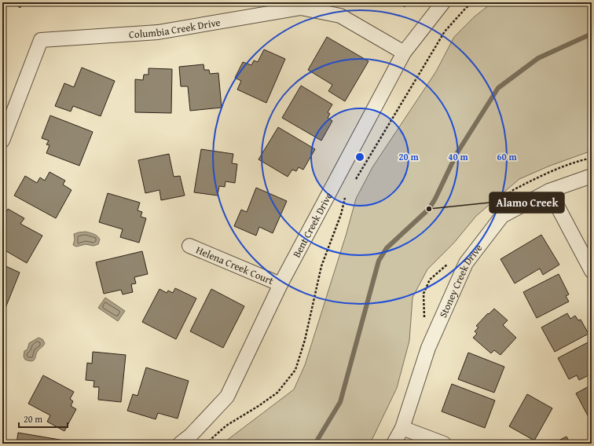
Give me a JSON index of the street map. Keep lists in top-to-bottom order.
{
  "streets": {
    "street": [
      "Columbia Creek Drive",
      "Bent Creek Drive",
      "Helena Creek Court",
      "Stoney Creek Drive"
    ]
  },
  "crossings": [
    ["Columbia Creek Drive", "Bent Creek Drive"],
    ["Bent Creek Drive", "Helena Creek Court"]
  ],
  "places": ["Alamo Creek"],
  "scale_bar": "20 m",
  "rings": ["20 m", "40 m", "60 m"]
}
